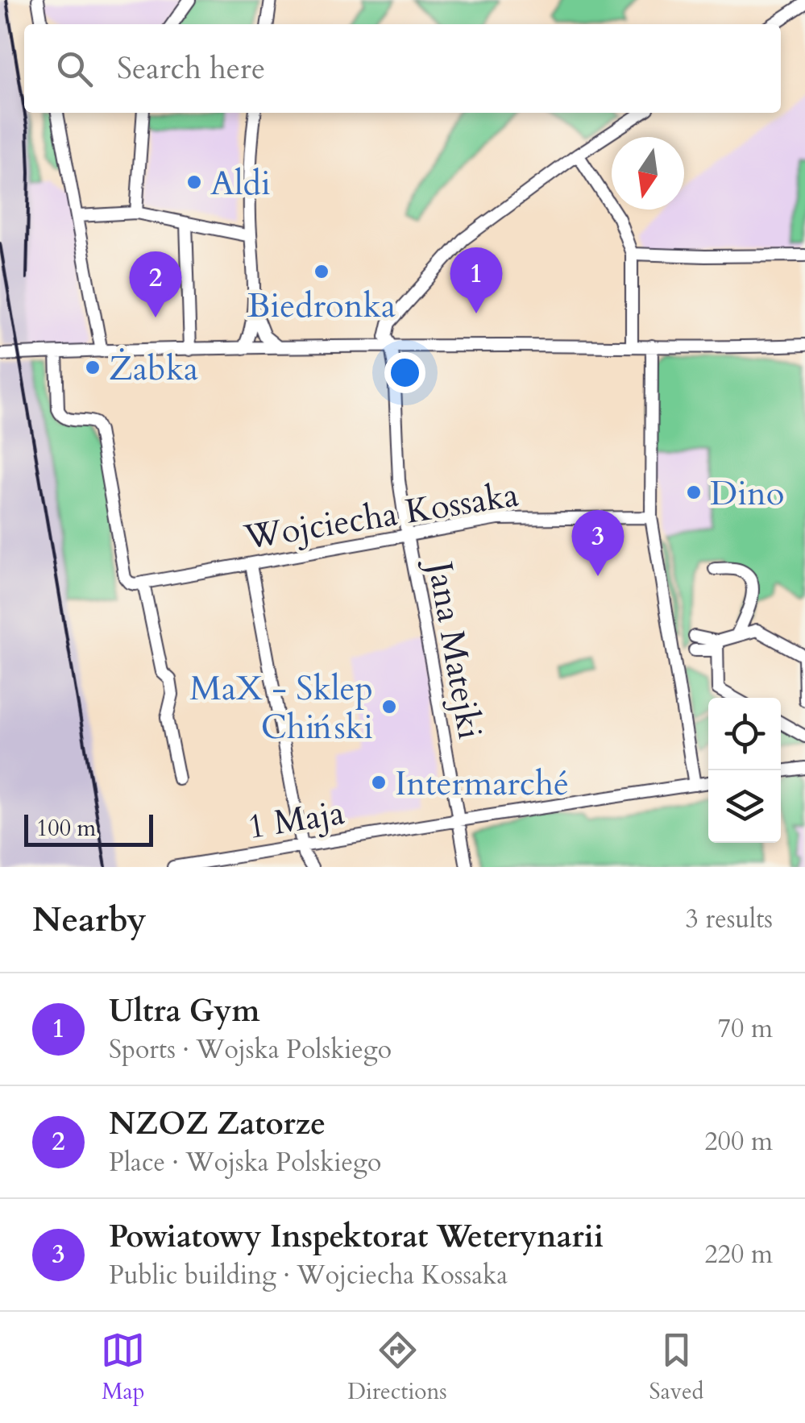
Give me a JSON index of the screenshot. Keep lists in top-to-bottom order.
{
  "streets": {
    "street": ["Wojciecha Kossaka", "Jana Matejki", "1 Maja"]
  },
  "crossings": [
    ["Wojciecha Kossaka", "Jana Matejki"],
    ["Jana Matejki", "1 Maja"]
  ],
  "places": [
    "Aldi",
    "Biedronka",
    "Żabka",
    "Dino",
    "MaX - Sklep Chiński",
    "Intermarché"
  ],
  "scale_bar": "100 m",
  "north": "bottom",
  "page": {
    "search": "Search here",
    "pins": ["1", "2", "3"],
    "scale": "100 m",
    "heading": ["Nearby", "3 results"],
    "list": [
      {
        "mark": "1",
        "name": "Ultra Gym",
        "note": "Sports · Wojska Polskiego",
        "value": "70 m"
      },
      {
        "mark": "2",
        "name": "NZOZ Zatorze",
        "note": "Place · Wojska Polskiego",
        "value": "200 m"
      },
      {
        "mark": "3",
        "name": "Powiatowy Inspektorat Weterynarii",
        "note": "Public building · Wojciecha Kossaka",
        "value": "220 m"
      }
    ],
    "nav": ["Map", "Directions", "Saved"]
  }
}
